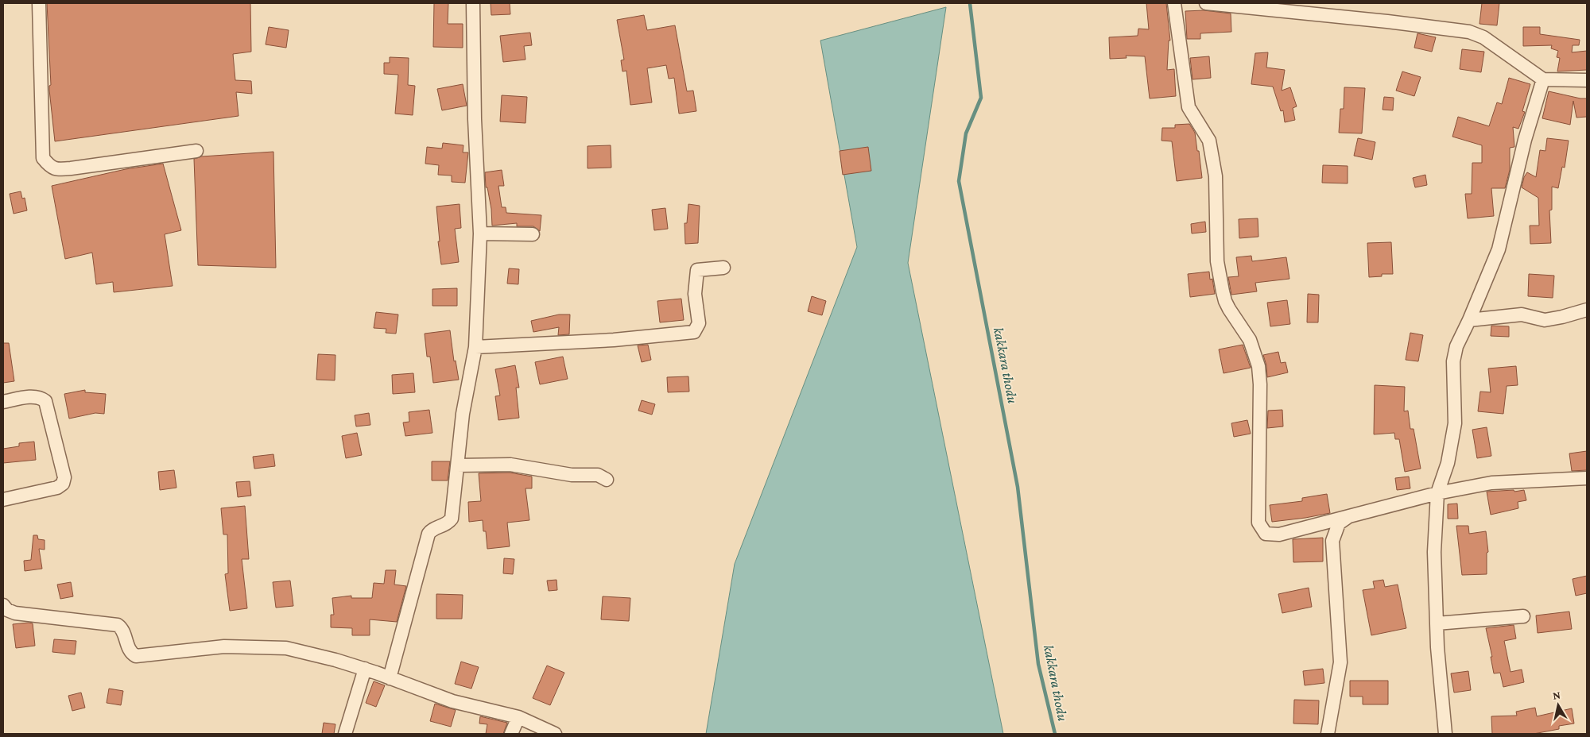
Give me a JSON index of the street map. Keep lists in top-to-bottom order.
{
  "water": ["kakkara thodu"],
  "north": "top"
}
